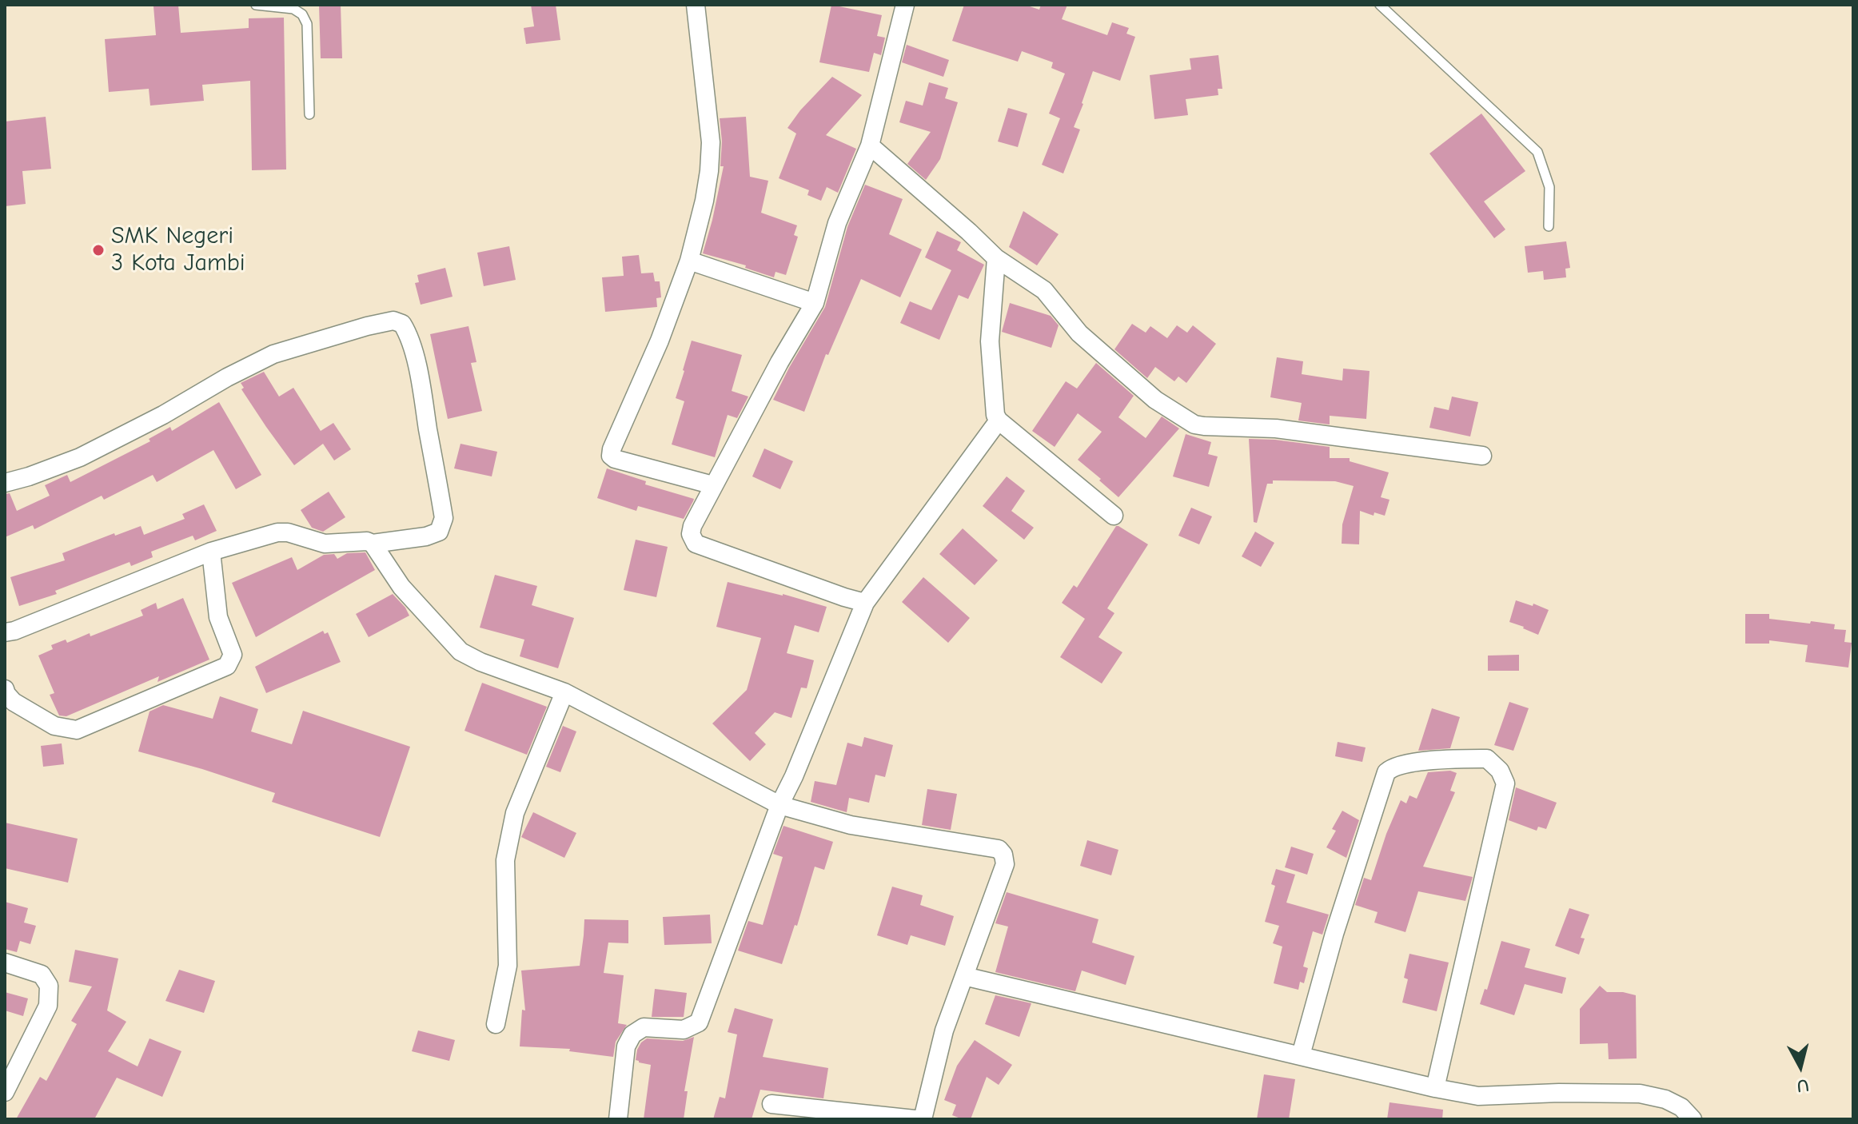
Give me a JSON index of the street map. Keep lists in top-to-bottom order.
{
  "places": ["SMK Negeri 3 Kota Jambi"],
  "north": "bottom"
}
